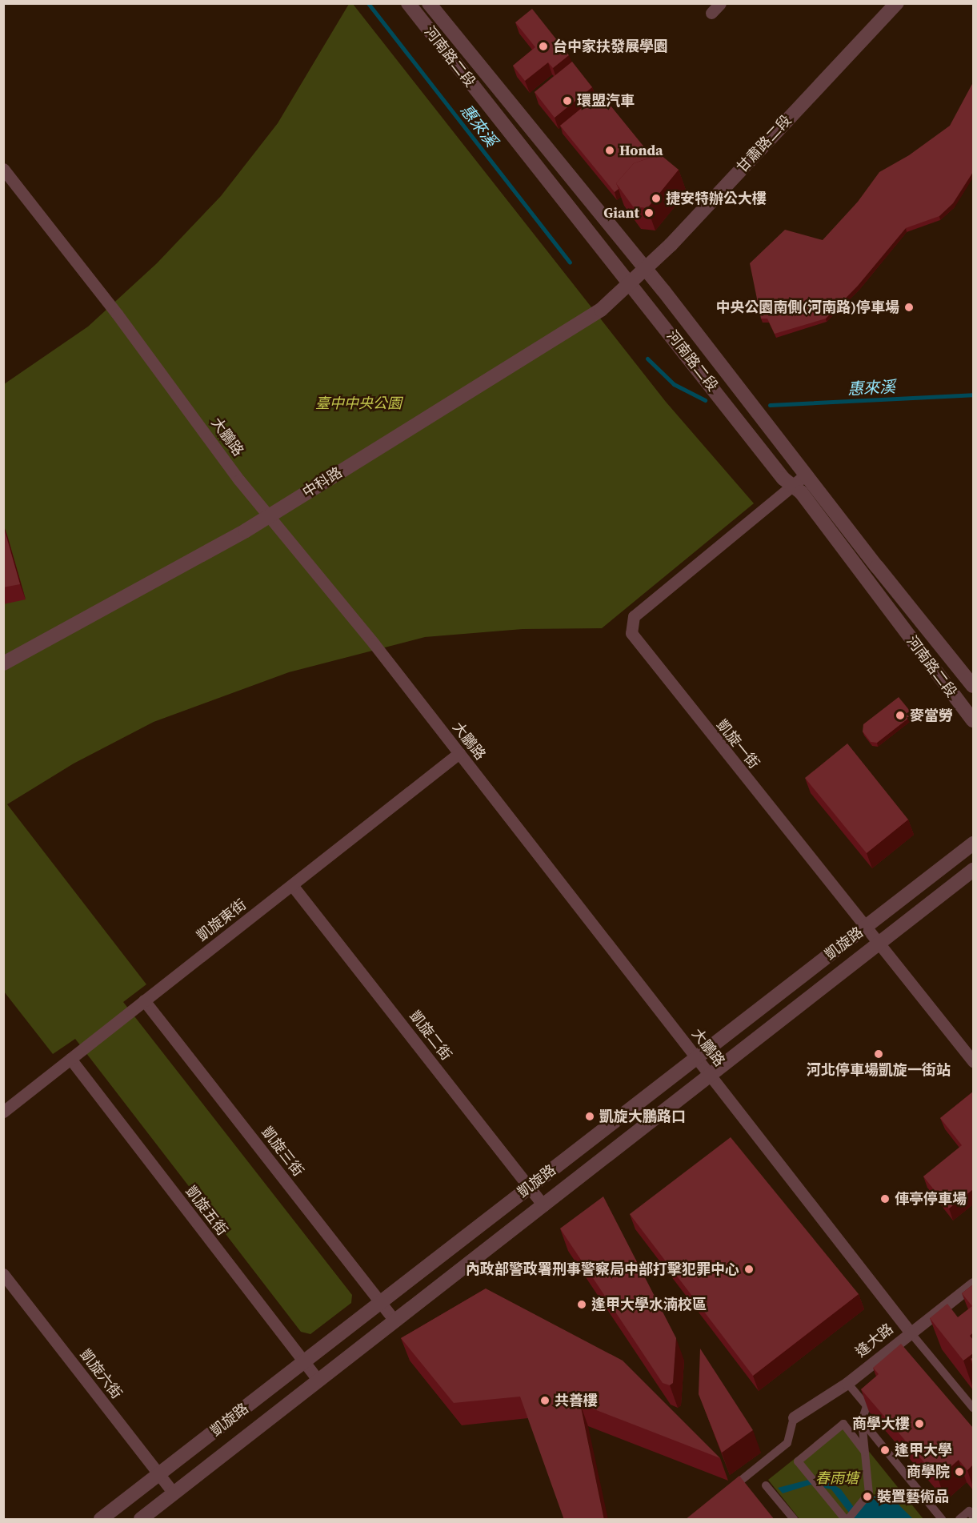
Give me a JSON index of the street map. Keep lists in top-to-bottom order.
{
  "streets": {
    "street": [
      "河南路二段",
      "甘肅路二段",
      "大鵬路",
      "中科路",
      "凱旋一街",
      "凱旋東街",
      "凱旋路",
      "凱旋二街",
      "凱旋三街",
      "凱旋五街",
      "逢大路",
      "凱旋六街"
    ]
  },
  "crossings": [
    ["河南路二段", "甘肅路二段"],
    ["河南路二段", "中科路"],
    ["河南路二段", "凱旋一街"],
    ["甘肅路二段", "中科路"],
    ["大鵬路", "中科路"],
    ["大鵬路", "凱旋東街"],
    ["大鵬路", "凱旋路"],
    ["大鵬路", "逢大路"],
    ["凱旋一街", "凱旋路"],
    ["凱旋東街", "凱旋二街"],
    ["凱旋東街", "凱旋三街"],
    ["凱旋東街", "凱旋五街"],
    ["凱旋路", "凱旋二街"],
    ["凱旋路", "凱旋三街"],
    ["凱旋路", "凱旋五街"],
    ["凱旋路", "凱旋六街"]
  ],
  "water": ["惠來溪"],
  "parks": ["臺中中央公園", "春雨塘"],
  "places": [
    "台中家扶發展學園",
    "環盟汽車",
    "Honda",
    "捷安特辦公大樓",
    "Giant",
    "中央公園南側(河南路)停車場",
    "麥當勞",
    "河北停車場凱旋一街站",
    "凱旋大鵬路口",
    "俥亭停車場",
    "內政部警政署刑事警察局中部打擊犯罪中心",
    "逢甲大學水湳校區",
    "共善樓",
    "商學大樓",
    "逢甲大學",
    "商學院",
    "裝置藝術品"
  ]
}
